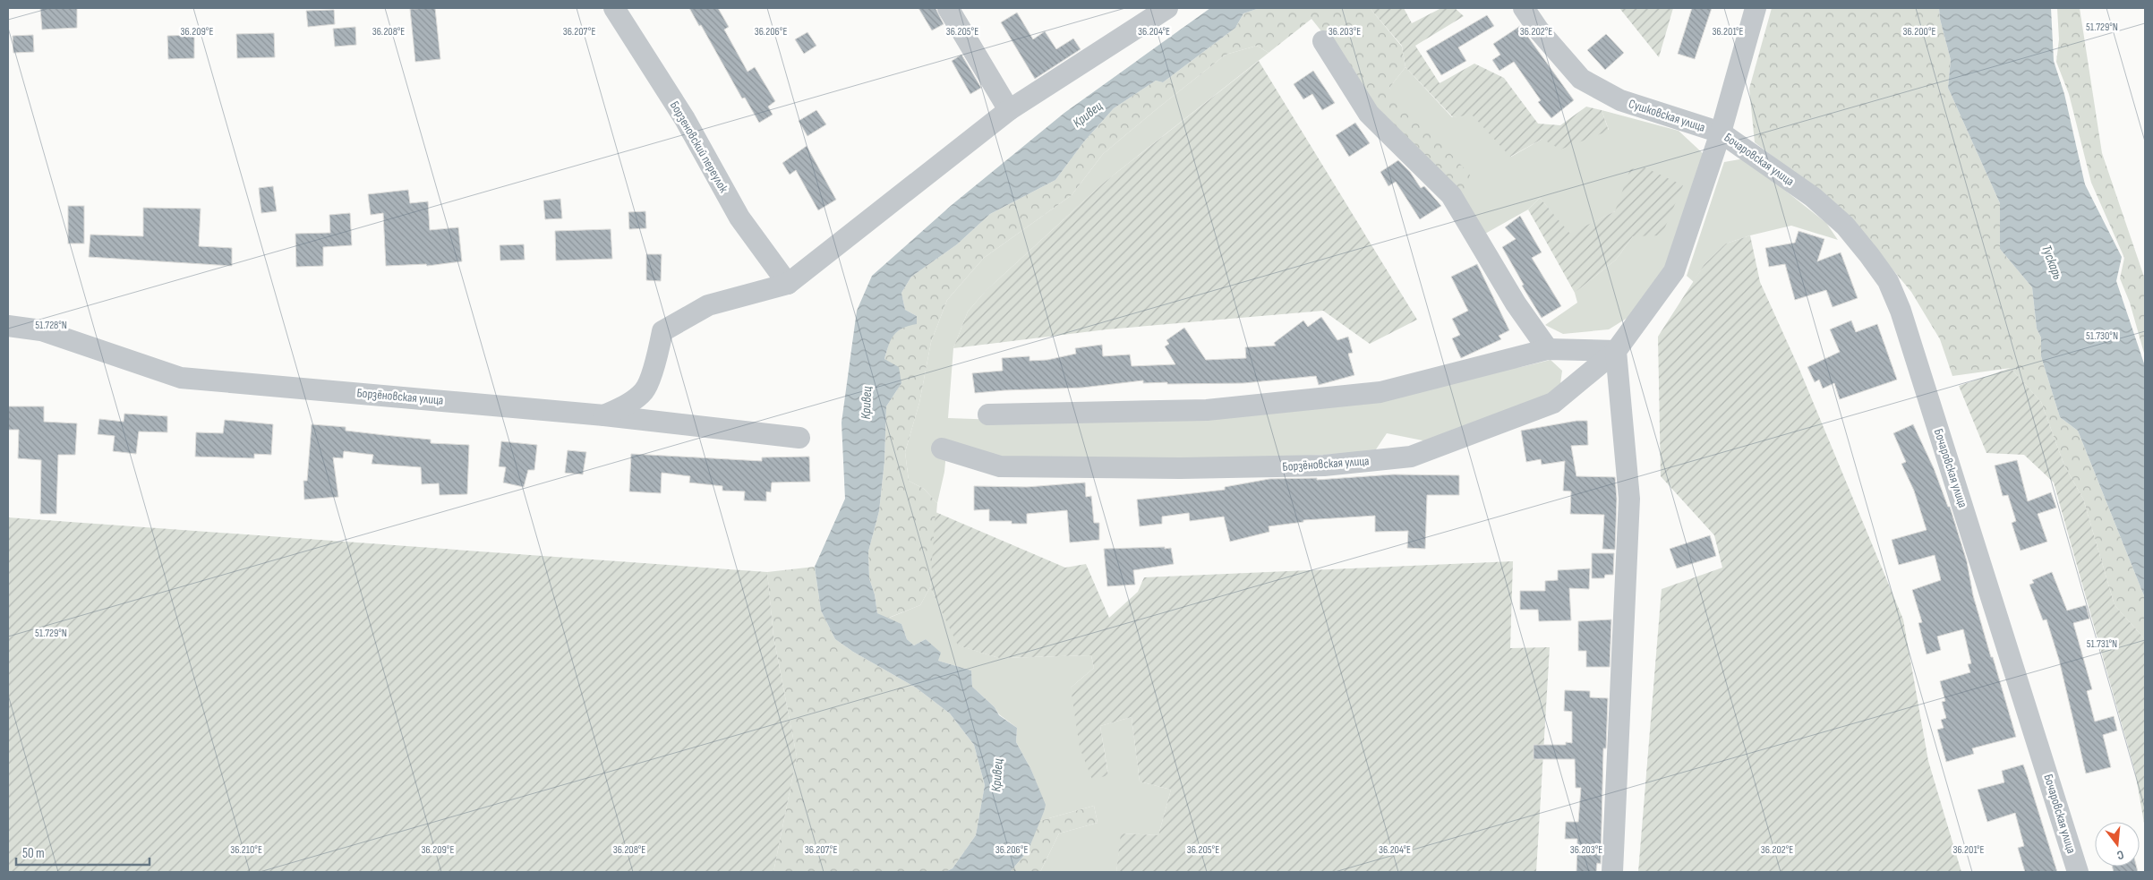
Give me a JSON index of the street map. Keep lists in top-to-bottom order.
{
  "streets": {
    "street": [
      "Сушковская улица",
      "Борзеновский переулок",
      "Бочаровская улица",
      "Борзёновская улица"
    ]
  },
  "crossings": [
    ["Сушковская улица", "Бочаровская улица"],
    ["Сушковская улица", "Борзёновская улица"],
    ["Бочаровская улица", "Борзёновская улица"]
  ],
  "water": ["Кривец", "Тускарь"],
  "scale_bar": "50 m",
  "north": "bottom",
  "coordinates": [
    "51.729°N",
    "36.209°E",
    "36.208°E",
    "36.207°E",
    "36.206°E",
    "36.205°E",
    "36.204°E",
    "36.203°E",
    "36.202°E",
    "36.201°E",
    "36.200°E",
    "51.728°N",
    "51.730°N",
    "51.731°N",
    "36.210°E"
  ]
}
